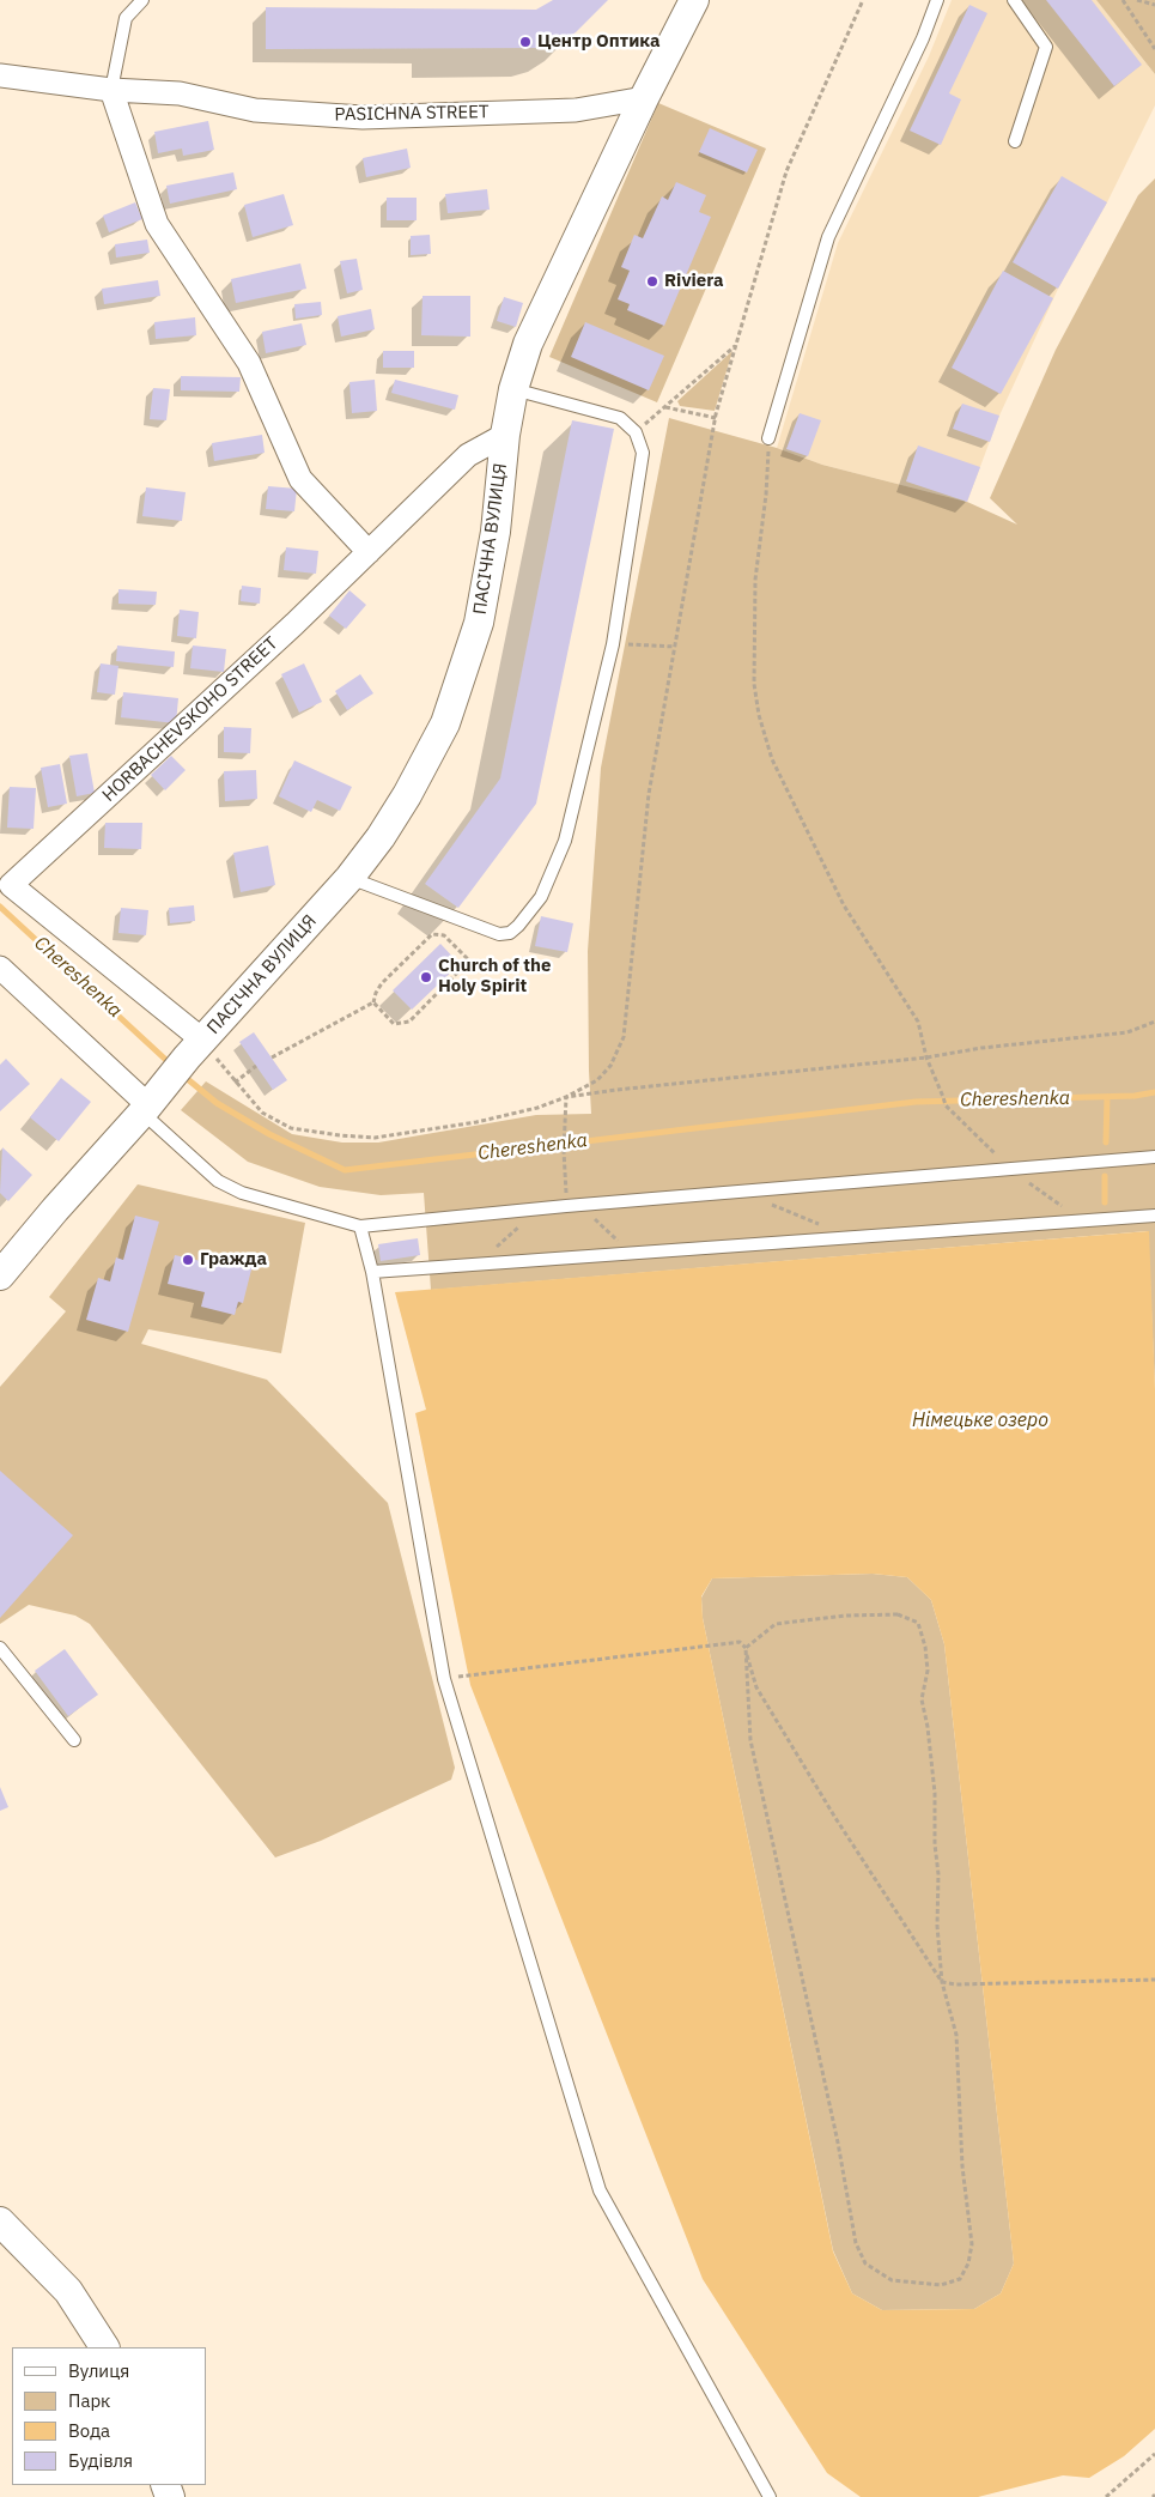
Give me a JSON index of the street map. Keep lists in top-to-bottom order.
{
  "streets": {
    "street": ["PASICHNA STREET", "ПАСІЧНА ВУЛИЦЯ", "HORBACHEVSKOHO STREET"]
  },
  "crossings": [
    ["PASICHNA STREET", "ПАСІЧНА ВУЛИЦЯ"],
    ["ПАСІЧНА ВУЛИЦЯ", "HORBACHEVSKOHO STREET"]
  ],
  "water": ["Chereshenka", "Німецьке озеро"],
  "places": [
    "Центр Оптика",
    "Riviera",
    "Church of the Holy Spirit",
    "Гражда"
  ],
  "legend": [
    "Вулиця",
    "Парк",
    "Вода",
    "Будівля"
  ]
}
